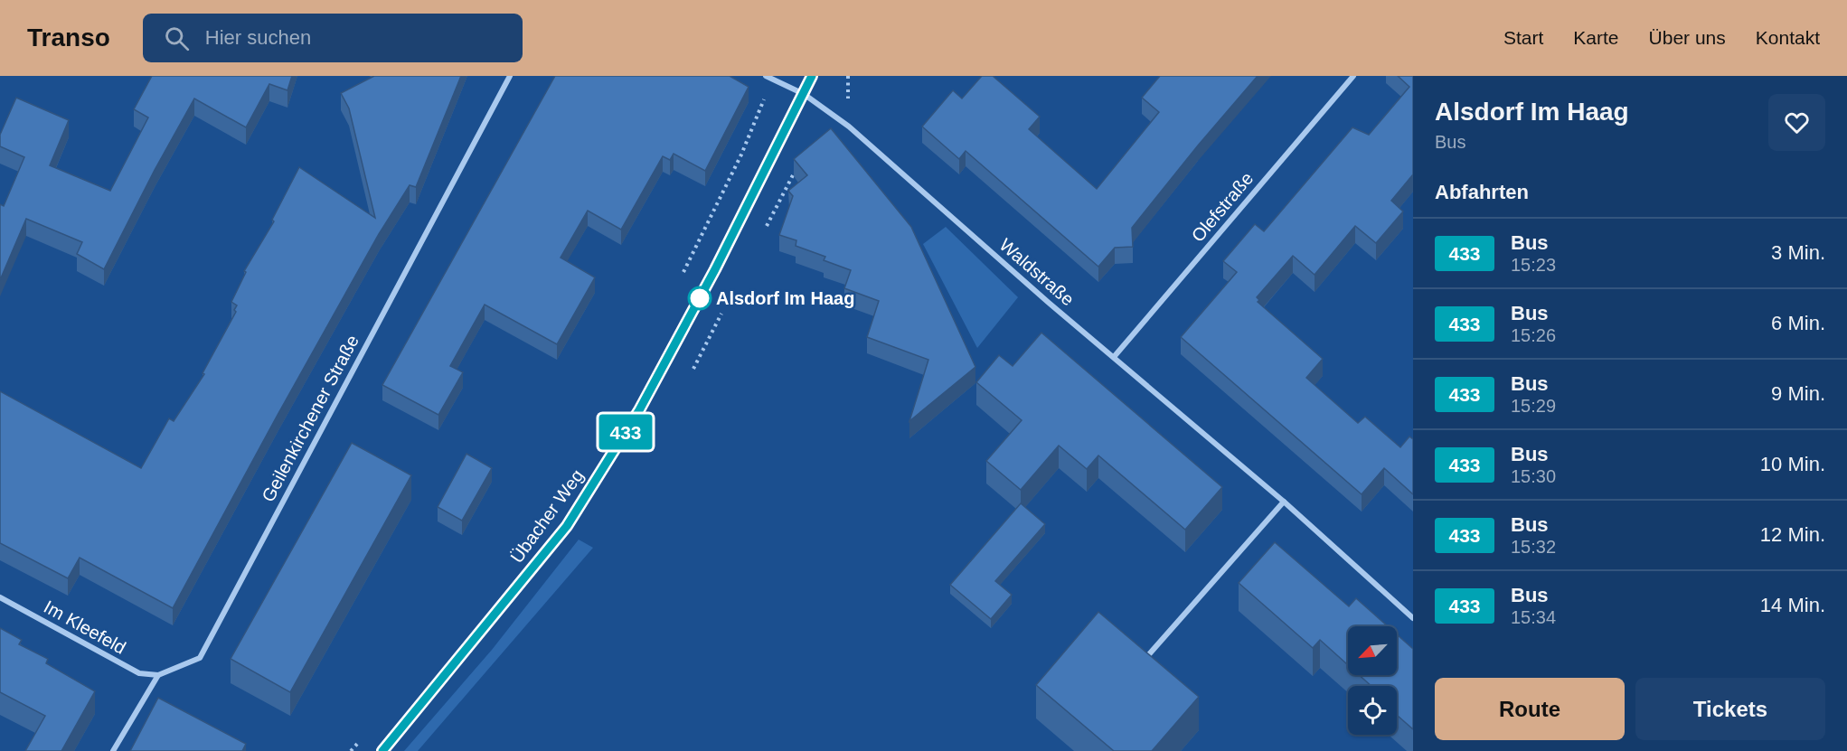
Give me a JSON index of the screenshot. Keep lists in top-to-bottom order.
{
  "streets": {
    "main road": ["Übacher Weg"],
    "street": [
      "Olefstraße",
      "Waldstraße",
      "Geilenkirchener Straße",
      "Im Kleefeld"
    ]
  },
  "crossings": [
    ["Olefstraße", "Waldstraße"],
    ["Waldstraße", "Übacher Weg"],
    ["Geilenkirchener Straße", "Im Kleefeld"]
  ],
  "places": ["Alsdorf Im Haag"],
  "lines": ["bus line 433"],
  "north": "bottom left",
  "page": {
    "header": "Transo",
    "search": "Hier suchen",
    "nav": [
      "Start",
      "Karte",
      "Über uns",
      "Kontakt"
    ],
    "on_map": "433",
    "heading": [
      ["Alsdorf Im Haag", "Bus"],
      "Abfahrten"
    ],
    "list": [
      {
        "mark": "433",
        "name": "Bus",
        "note": "15:23",
        "value": "3 Min."
      },
      {
        "mark": "433",
        "name": "Bus",
        "note": "15:26",
        "value": "6 Min."
      },
      {
        "mark": "433",
        "name": "Bus",
        "note": "15:29",
        "value": "9 Min."
      },
      {
        "mark": "433",
        "name": "Bus",
        "note": "15:30",
        "value": "10 Min."
      },
      {
        "mark": "433",
        "name": "Bus",
        "note": "15:32",
        "value": "12 Min."
      },
      {
        "mark": "433",
        "name": "Bus",
        "note": "15:34",
        "value": "14 Min."
      }
    ],
    "buttons": ["Route", "Tickets"]
  }
}
